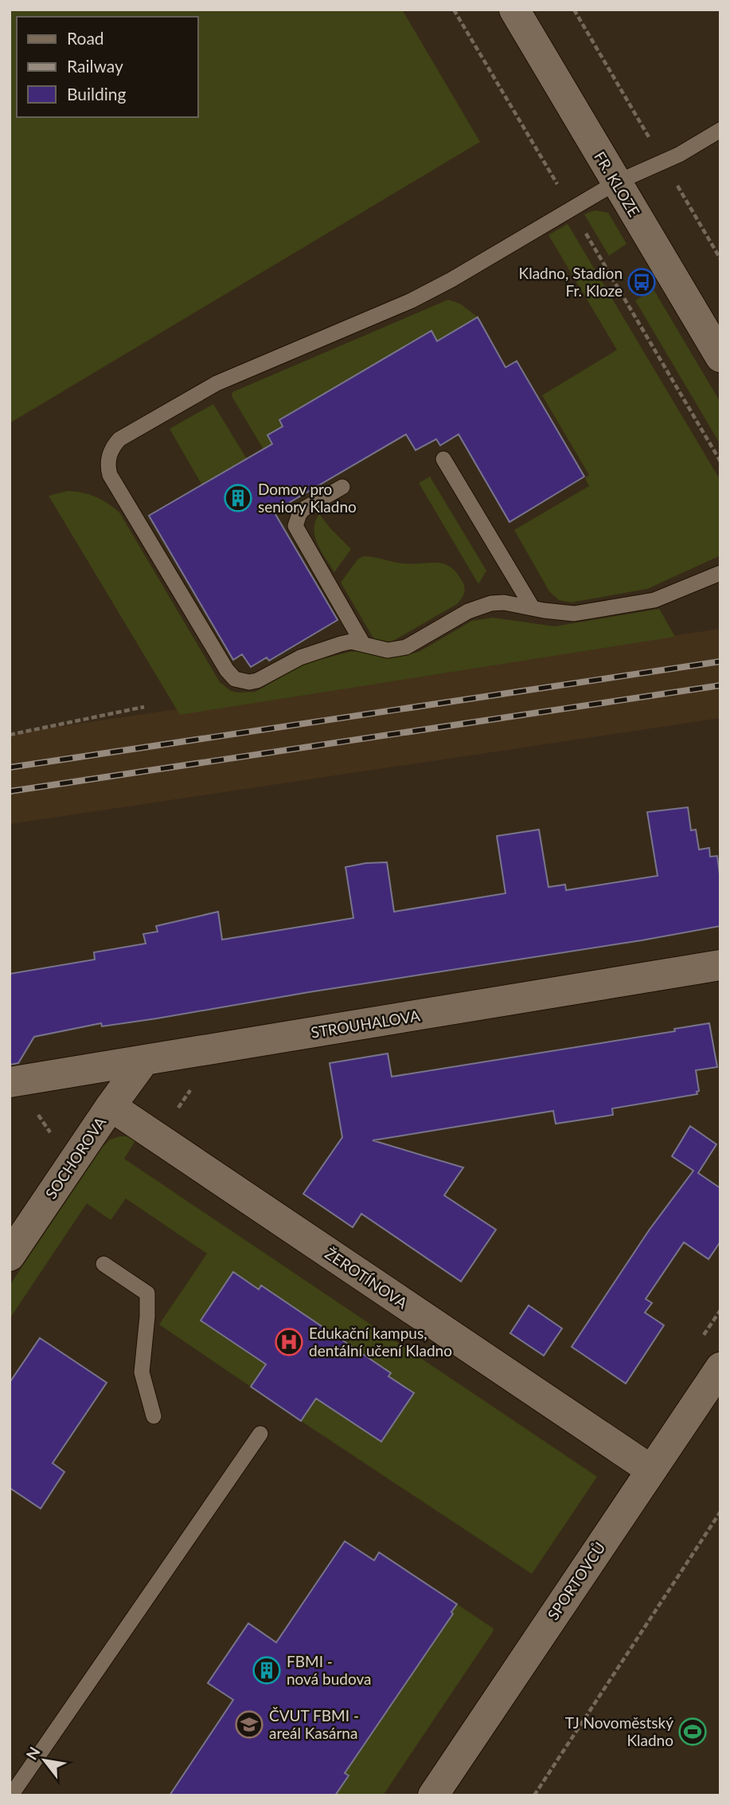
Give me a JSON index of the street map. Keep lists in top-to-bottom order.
{
  "streets": {
    "street": [
      "FR. KLOZE",
      "STROUHALOVA",
      "SOCHOROVA",
      "ŽEROTÍNOVA",
      "SPORTOVCŮ"
    ]
  },
  "crossings": [
    ["STROUHALOVA", "SOCHOROVA"],
    ["SOCHOROVA", "ŽEROTÍNOVA"],
    ["ŽEROTÍNOVA", "SPORTOVCŮ"]
  ],
  "places": {
    "bus stop": ["Kladno, Stadion Fr. Kloze"],
    "building": ["Domov pro seniory Kladno", "FBMI - nová budova"],
    "hospital": ["Edukační kampus, dentální učení Kladno"],
    "school or university": ["ČVUT FBMI - areál Kasárna"],
    "sports": ["TJ Novoměstský Kladno"]
  },
  "legend": ["Road", "Railway", "Building"],
  "north": "top left"
}
